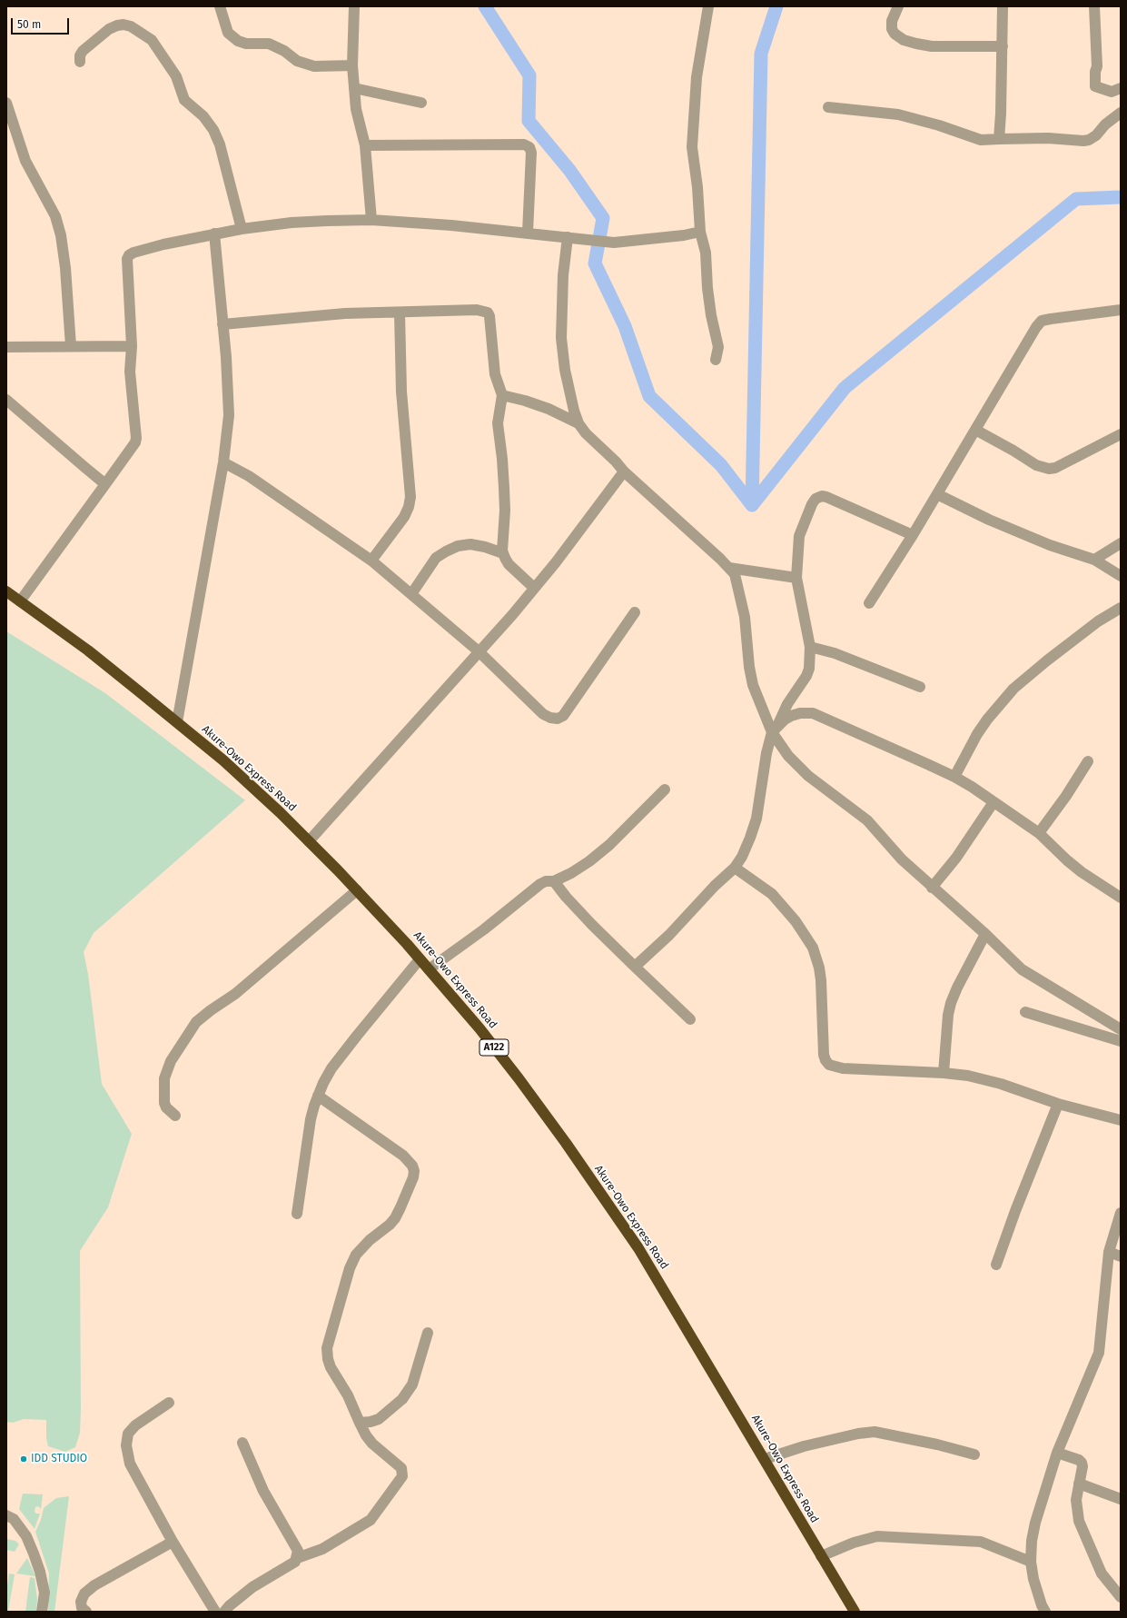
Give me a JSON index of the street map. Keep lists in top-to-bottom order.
{
  "streets": {
    "highway": ["Akure-Owo Express Road", "A122"]
  },
  "places": ["IDD STUDIO"],
  "scale_bar": "50 m"
}
